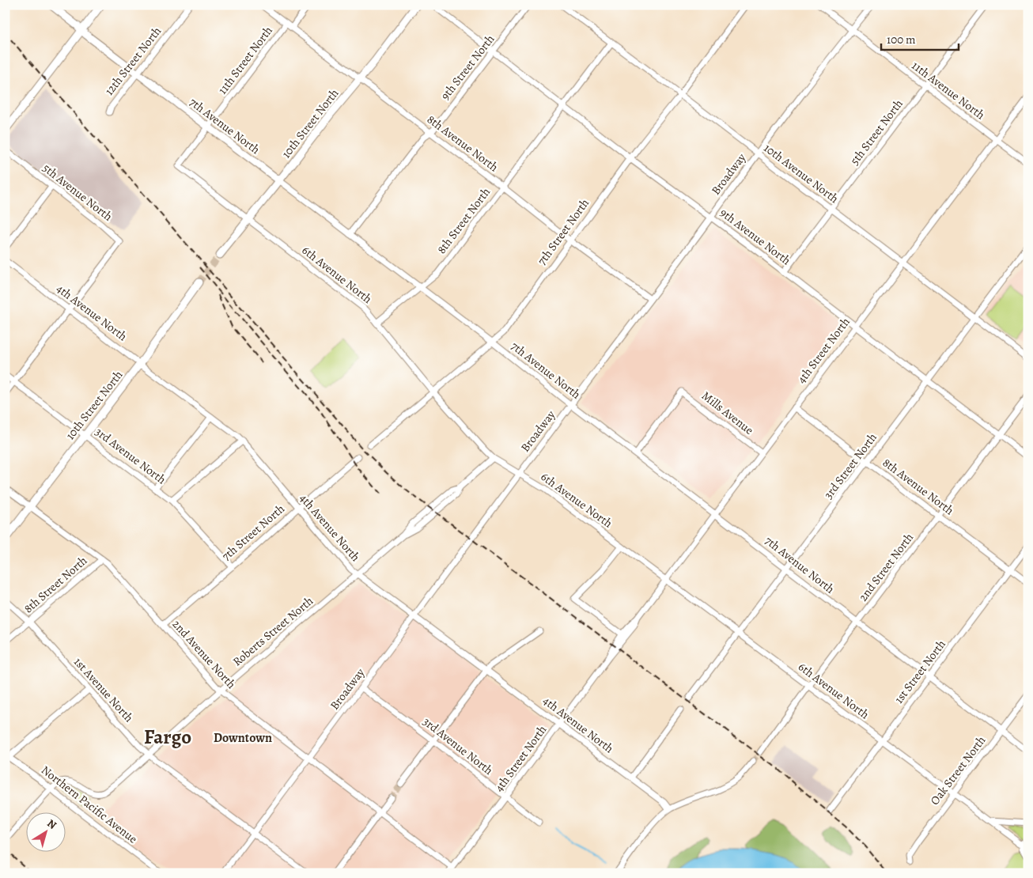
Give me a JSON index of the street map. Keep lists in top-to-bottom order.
{
  "streets": {
    "main road": ["10th Street North", "7th Avenue North"],
    "street": [
      "11th Street North",
      "12th Street North",
      "9th Street North",
      "11th Avenue North",
      "5th Street North",
      "8th Avenue North",
      "10th Avenue North",
      "Broadway",
      "5th Avenue North",
      "8th Street North",
      "7th Street North",
      "9th Avenue North",
      "6th Avenue North",
      "4th Avenue North",
      "4th Street North",
      "Mills Avenue",
      "3rd Avenue North",
      "3rd Street North",
      "2nd Street North",
      "Roberts Street North",
      "2nd Avenue North",
      "1st Street North",
      "1st Avenue North",
      "Oak Street North",
      "Northern Pacific Avenue"
    ]
  },
  "crossings": [
    ["11th Street North", "7th Avenue North"],
    ["11th Street North", "8th Avenue North"],
    ["11th Street North", "6th Avenue North"],
    ["12th Street North", "7th Avenue North"],
    ["9th Street North", "7th Avenue North"],
    ["9th Street North", "8th Avenue North"],
    ["9th Street North", "9th Avenue North"],
    ["11th Avenue North", "5th Street North"],
    ["11th Avenue North", "Broadway"],
    ["11th Avenue North", "4th Street North"],
    ["10th Street North", "7th Avenue North"],
    ["10th Street North", "8th Avenue North"],
    ["10th Street North", "6th Avenue North"],
    ["10th Street North", "4th Avenue North"],
    ["10th Street North", "3rd Avenue North"],
    ["10th Street North", "2nd Avenue North"],
    ["7th Avenue North", "Broadway"],
    ["7th Avenue North", "8th Street North"],
    ["7th Avenue North", "7th Street North"],
    ["7th Avenue North", "4th Street North"],
    ["7th Avenue North", "Mills Avenue"],
    ["7th Avenue North", "3rd Street North"],
    ["7th Avenue North", "2nd Street North"],
    ["7th Avenue North", "1st Street North"],
    ["7th Avenue North", "Oak Street North"],
    ["5th Street North", "10th Avenue North"],
    ["5th Street North", "9th Avenue North"],
    ["8th Avenue North", "Broadway"],
    ["8th Avenue North", "8th Street North"],
    ["8th Avenue North", "7th Street North"],
    ["8th Avenue North", "4th Street North"],
    ["8th Avenue North", "3rd Street North"],
    ["8th Avenue North", "2nd Street North"],
    ["8th Avenue North", "1st Street North"],
    ["10th Avenue North", "Broadway"],
    ["10th Avenue North", "8th Street North"],
    ["10th Avenue North", "7th Street North"],
    ["10th Avenue North", "4th Street North"],
    ["10th Avenue North", "3rd Street North"],
    ["Broadway", "9th Avenue North"],
    ["Broadway", "6th Avenue North"],
    ["Broadway", "4th Avenue North"],
    ["Broadway", "3rd Avenue North"],
    ["Broadway", "2nd Avenue North"],
    ["Broadway", "1st Avenue North"],
    ["5th Avenue North", "4th Avenue North"],
    ["8th Street North", "9th Avenue North"],
    ["8th Street North", "6th Avenue North"],
    ["8th Street North", "2nd Avenue North"],
    ["8th Street North", "1st Avenue North"],
    ["7th Street North", "9th Avenue North"],
    ["7th Street North", "6th Avenue North"],
    ["7th Street North", "4th Avenue North"],
    ["7th Street North", "3rd Avenue North"],
    ["7th Street North", "2nd Avenue North"],
    ["9th Avenue North", "4th Street North"],
    ["9th Avenue North", "3rd Street North"],
    ["9th Avenue North", "2nd Street North"],
    ["6th Avenue North", "4th Street North"],
    ["6th Avenue North", "3rd Street North"],
    ["6th Avenue North", "2nd Street North"],
    ["6th Avenue North", "Roberts Street North"],
    ["6th Avenue North", "1st Street North"],
    ["6th Avenue North", "Oak Street North"],
    ["4th Avenue North", "4th Street North"],
    ["4th Avenue North", "Roberts Street North"],
    ["4th Street North", "Mills Avenue"],
    ["4th Street North", "3rd Avenue North"],
    ["4th Street North", "2nd Avenue North"],
    ["Roberts Street North", "2nd Avenue North"],
    ["Roberts Street North", "1st Avenue North"],
    ["Roberts Street North", "Northern Pacific Avenue"]
  ],
  "districts": ["Fargo", "Downtown"],
  "scale_bar": "100 m",
  "north": "top right"
}
